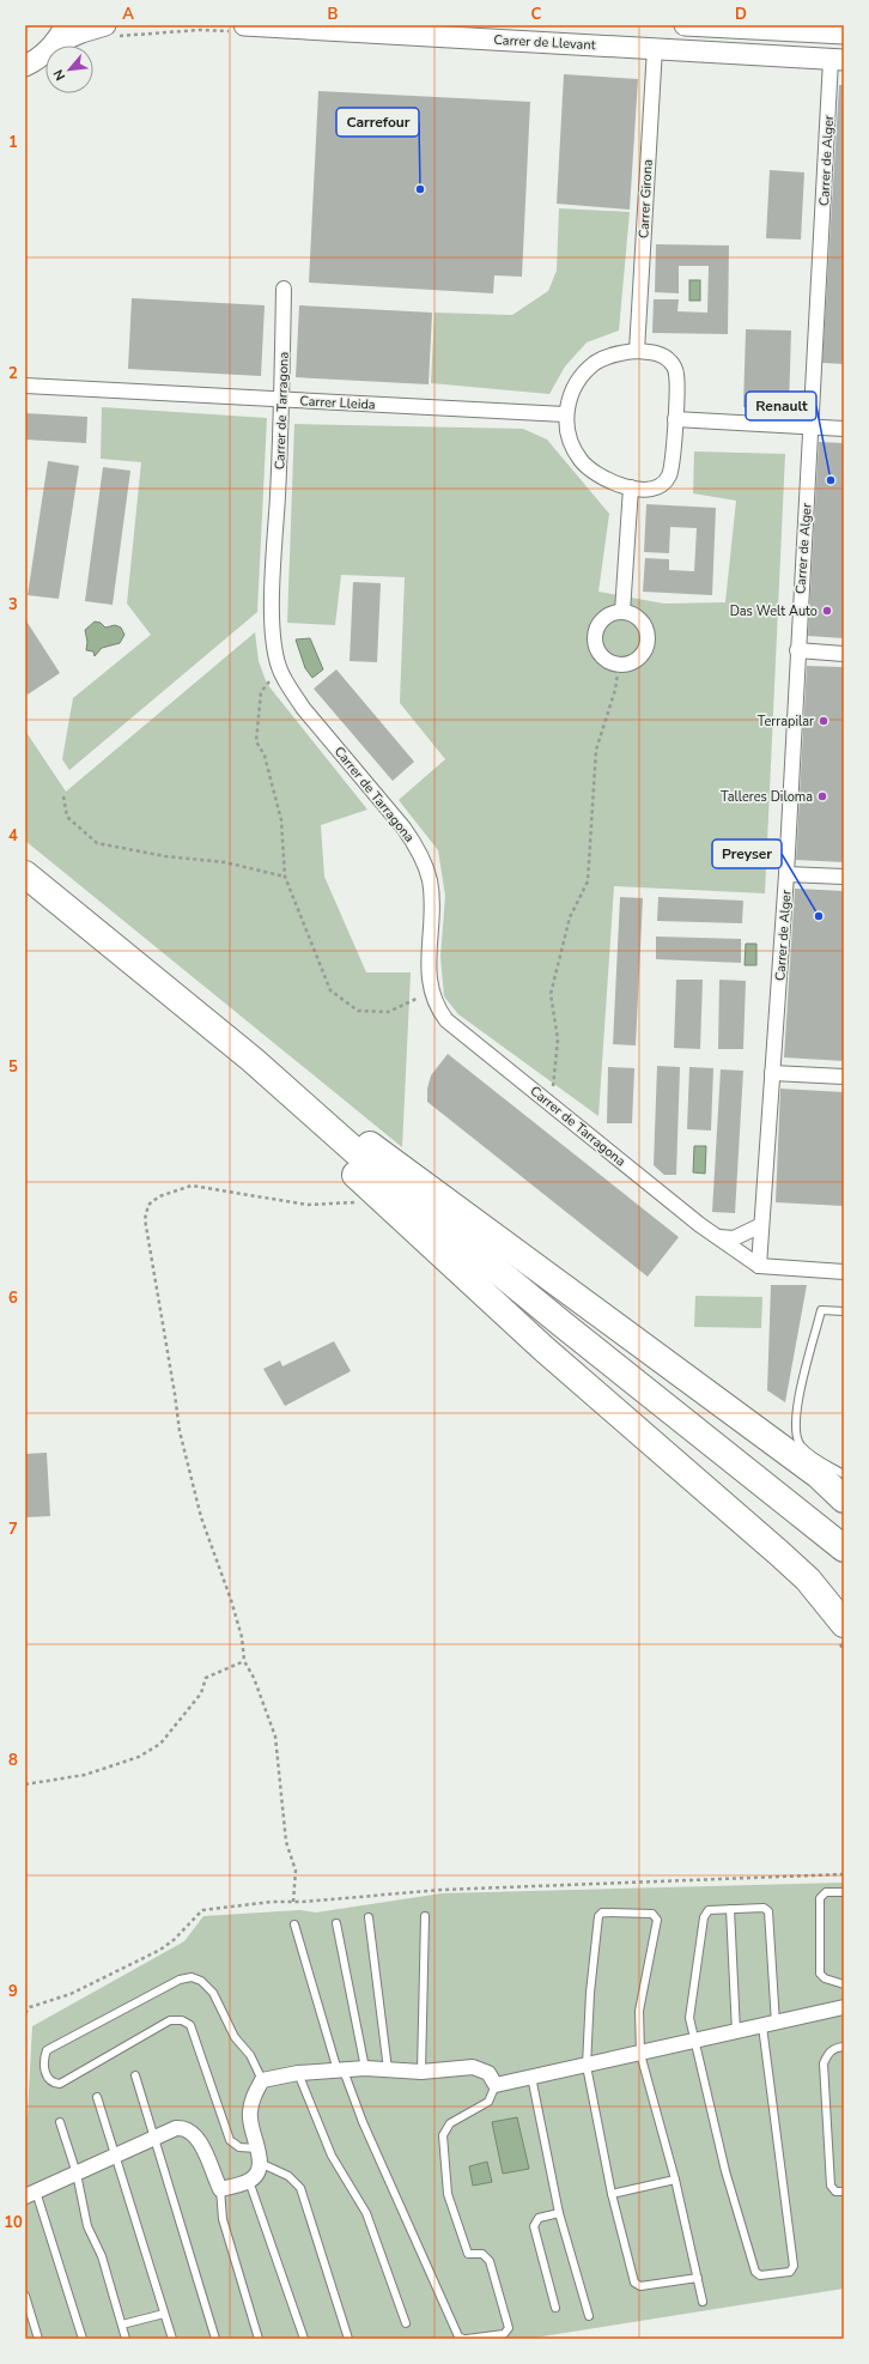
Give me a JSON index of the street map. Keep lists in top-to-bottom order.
{
  "streets": {
    "main road": ["Carrer de Llevant"],
    "street": [
      "Carrer de Alger",
      "Carrer Girona",
      "Carrer Lleida",
      "Carrer de Tarragona"
    ]
  },
  "crossings": [
    ["Carrer de Llevant", "Carrer de Alger"],
    ["Carrer de Llevant", "Carrer Girona"],
    ["Carrer de Alger", "Carrer de Tarragona"],
    ["Carrer Girona", "Carrer Lleida"],
    ["Carrer Lleida", "Carrer de Tarragona"]
  ],
  "places": [
    "Carrefour",
    "Renault",
    "Das Welt Auto",
    "Terrapilar",
    "Talleres Diloma",
    "Preyser"
  ],
  "north": "bottom left",
  "grid": {
    "columns": [
      "A",
      "B",
      "C",
      "D"
    ],
    "rows": [
      "1",
      "2",
      "3",
      "4",
      "5",
      "6",
      "7",
      "8",
      "9",
      "10"
    ]
  }
}
